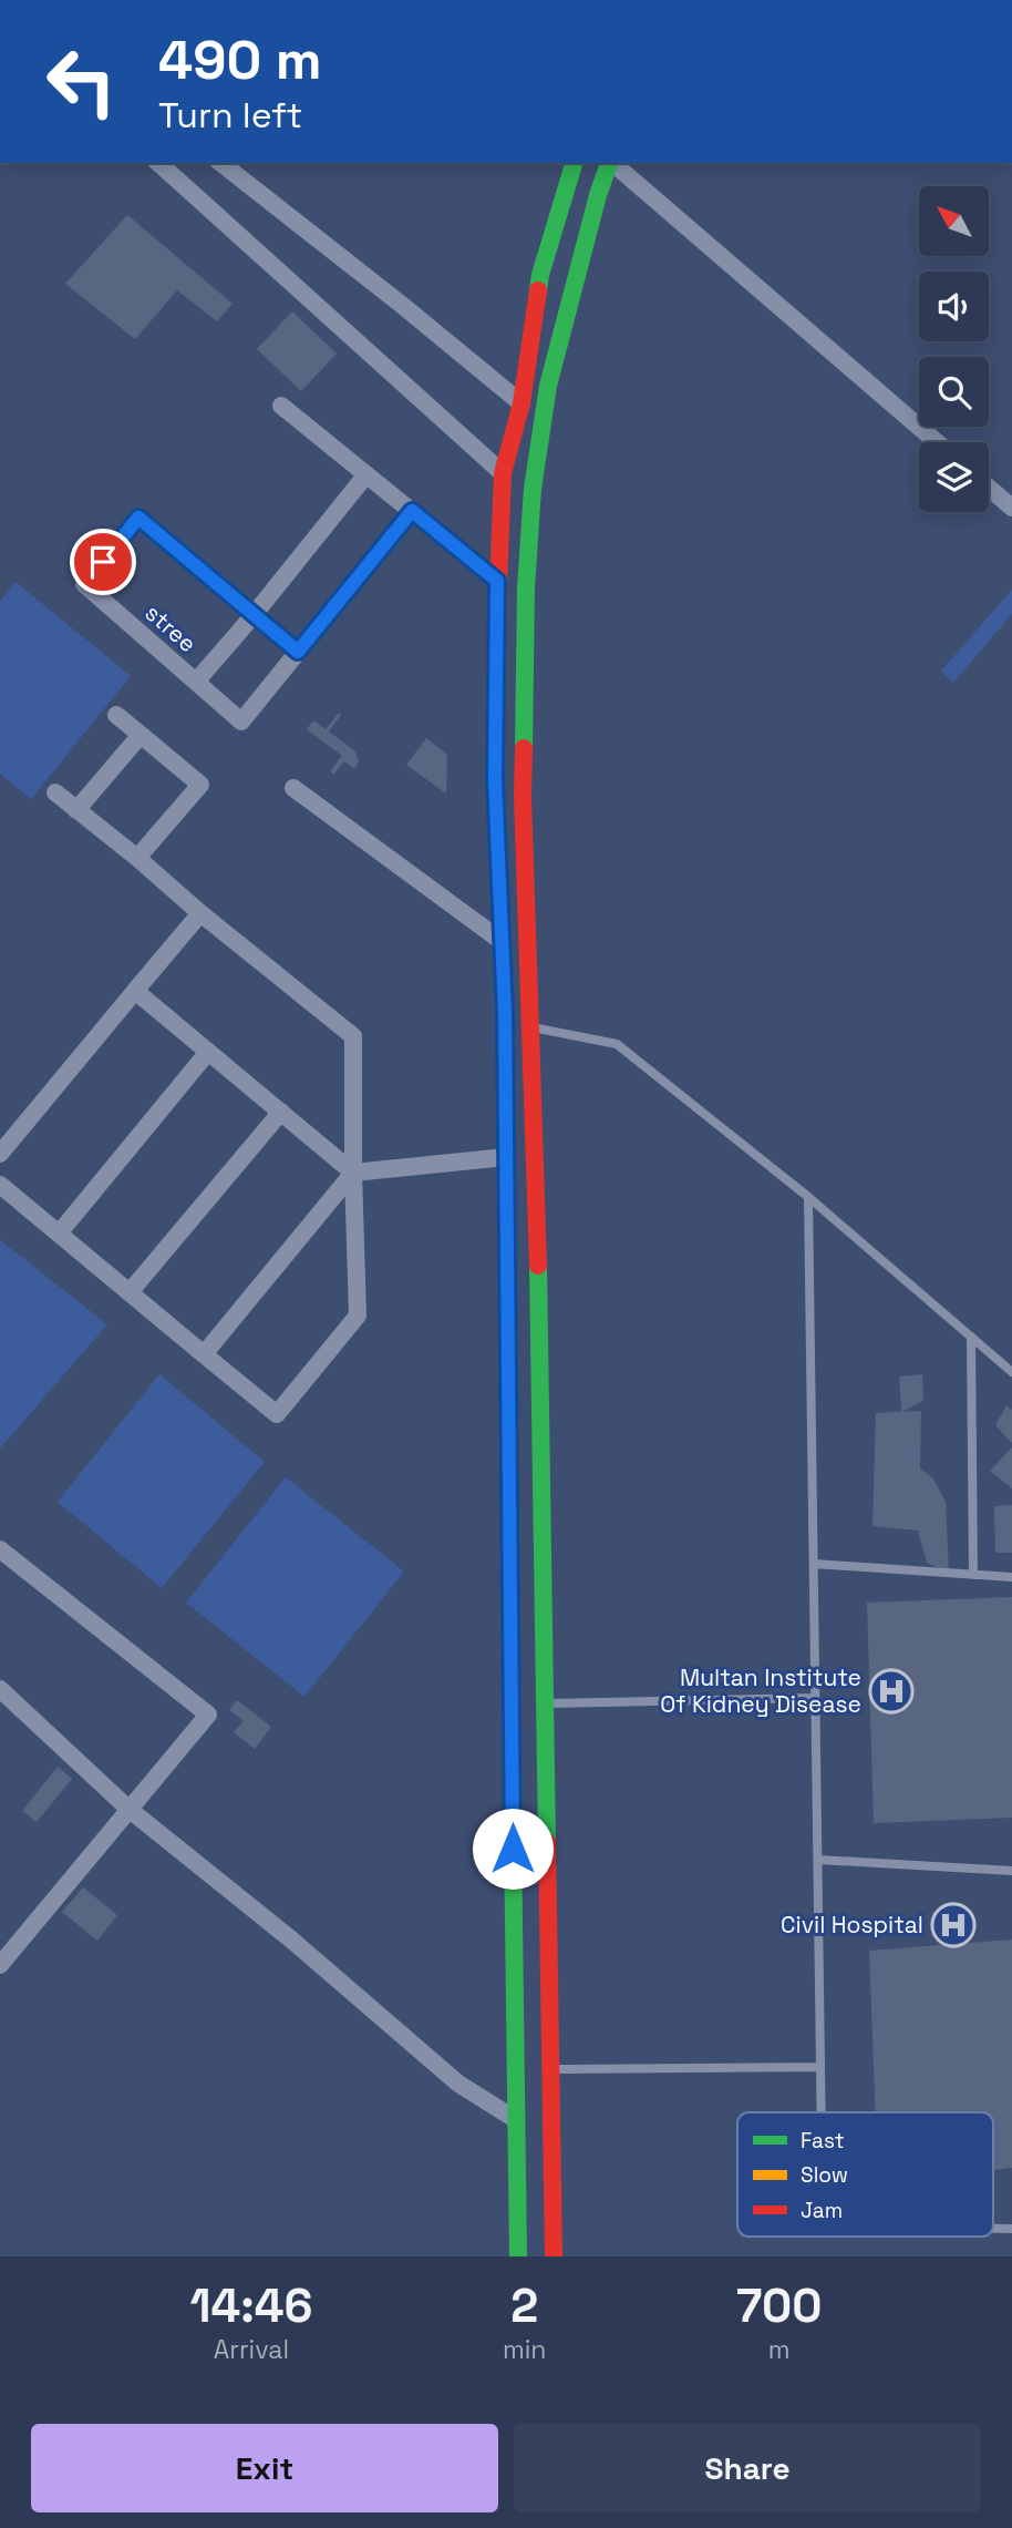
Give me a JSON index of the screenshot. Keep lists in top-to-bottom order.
{
  "streets": {
    "street": ["stree"]
  },
  "places": {
    "hospital": ["Multan Institute Of Kidney Disease", "Civil Hospital"]
  },
  "legend": ["Fast", "Slow", "Jam"],
  "north": "top left",
  "page": {
    "turn": ["490 m", "Turn left"],
    "eta": [
      "14:46",
      "Arrival",
      "2",
      "min",
      "700",
      "m"
    ],
    "buttons": ["Exit", "Share"]
  }
}
